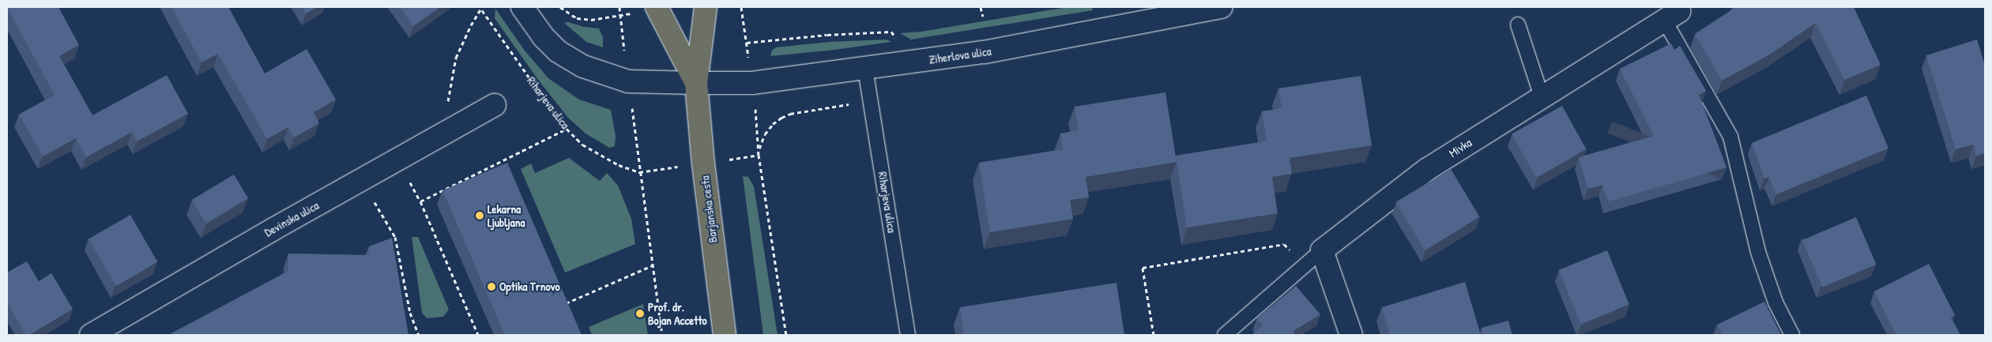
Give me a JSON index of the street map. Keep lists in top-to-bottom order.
{
  "streets": {
    "main road": ["Barjanska cesta"],
    "street": ["Ziherlova ulica", "Mivka", "Devinska ulica"],
    "lane": ["Riharjeva ulica"]
  },
  "crossings": [
    ["Ziherlova ulica", "Riharjeva ulica"],
    ["Ziherlova ulica", "Barjanska cesta"]
  ],
  "places": ["Lekarna Ljubljana", "Optika Trnovo", "Prof. dr. Bojan Accetto"]
}
